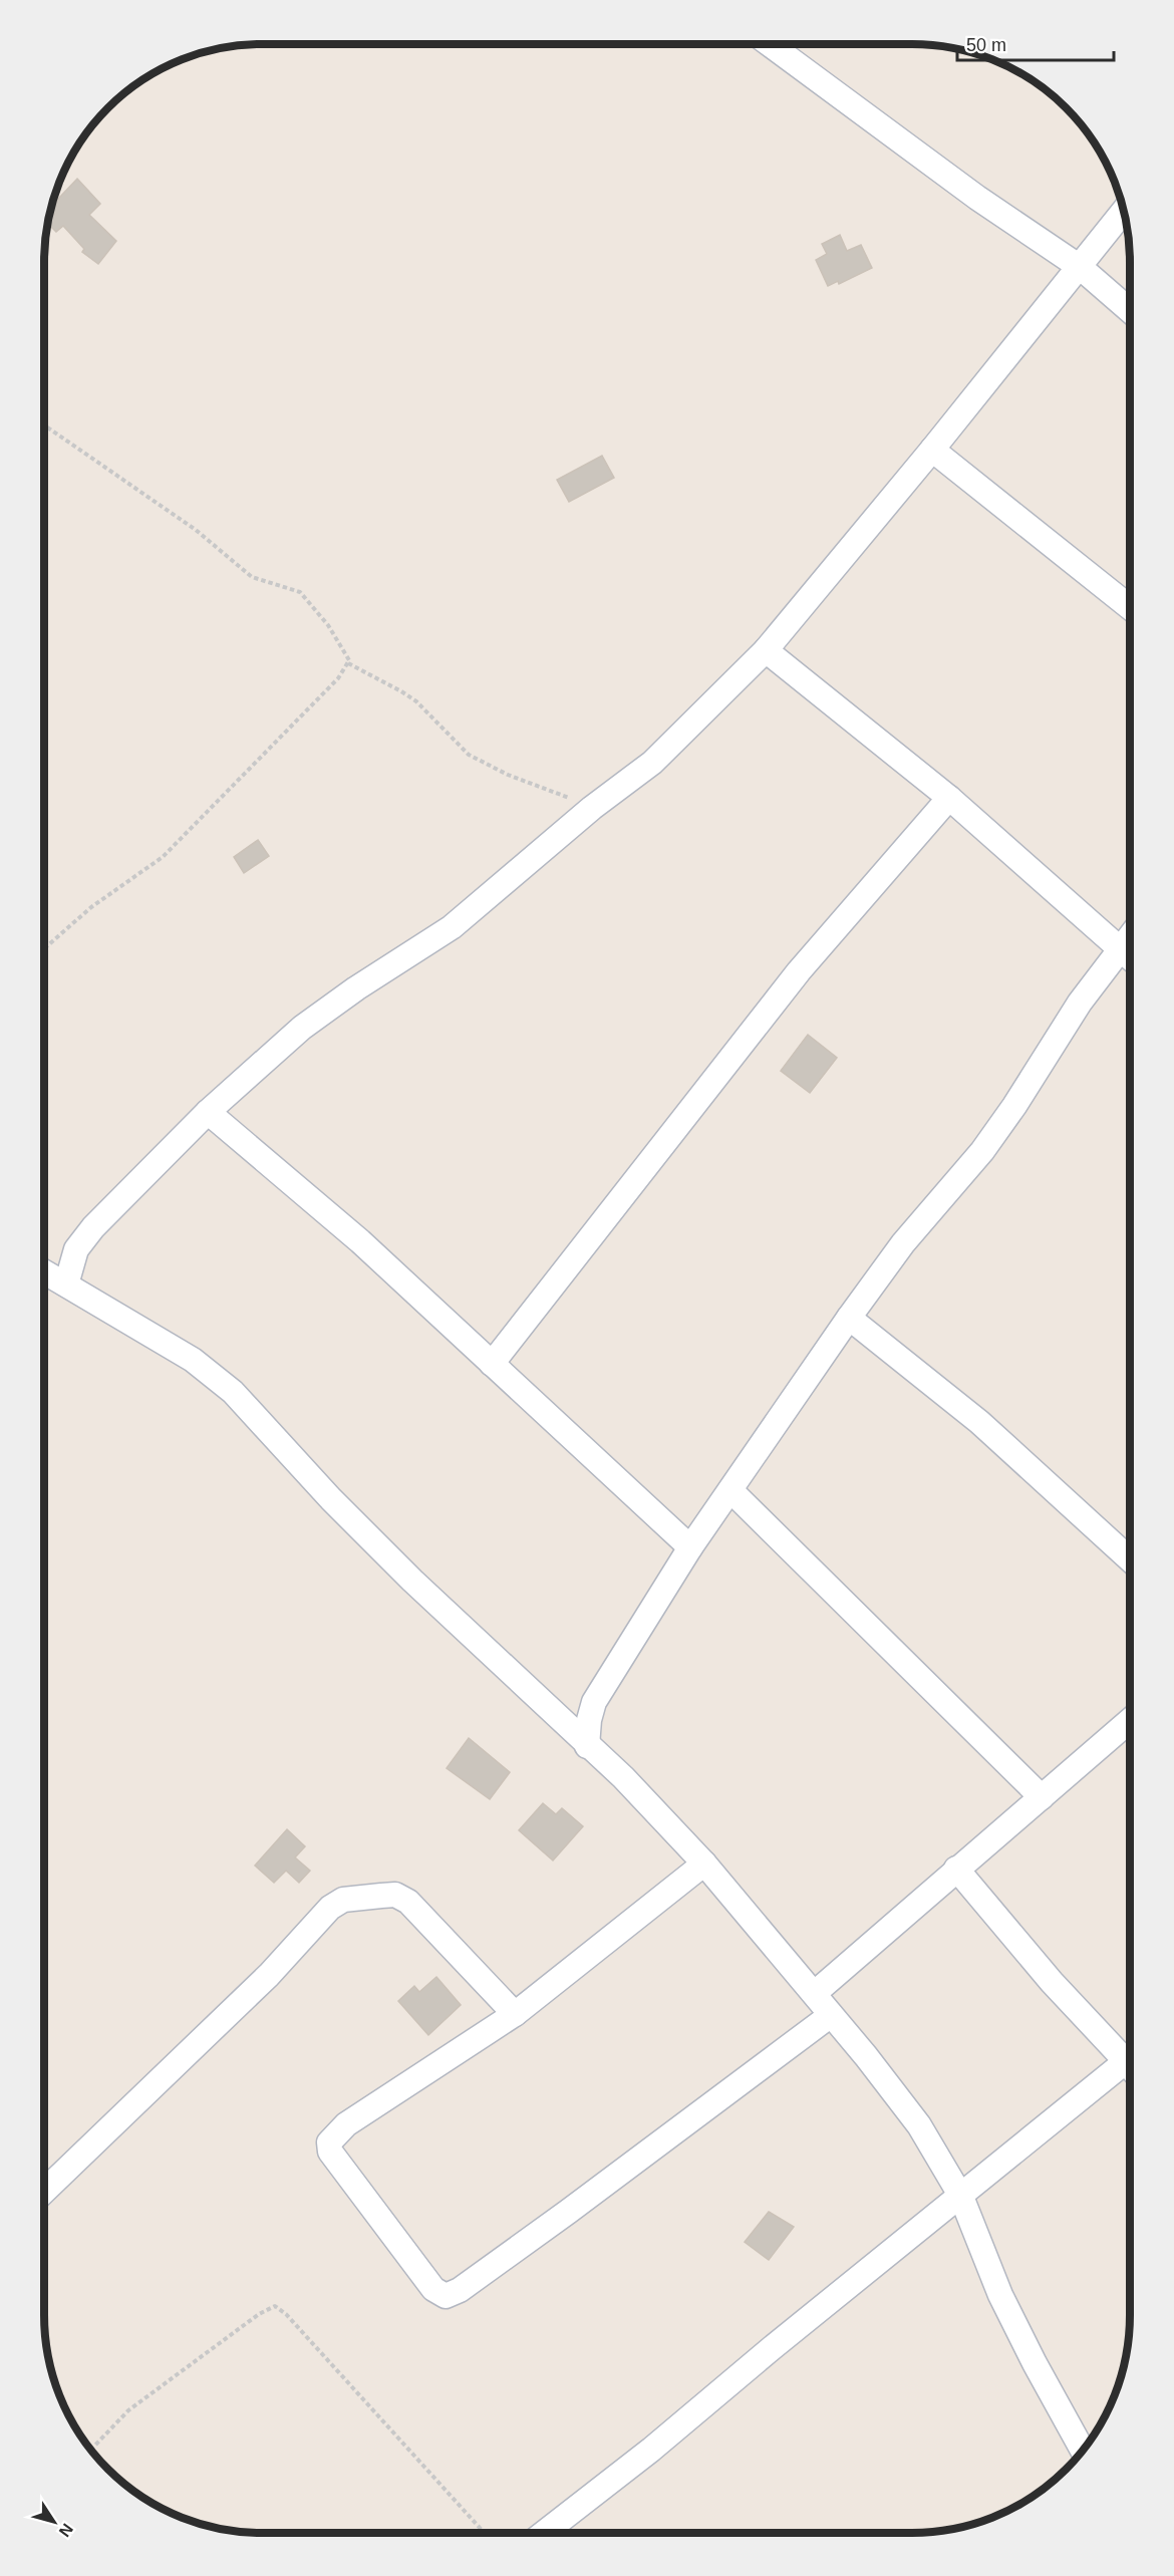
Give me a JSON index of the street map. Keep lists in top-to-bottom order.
{
  "scale_bar": "50 m",
  "north": "bottom right"
}
